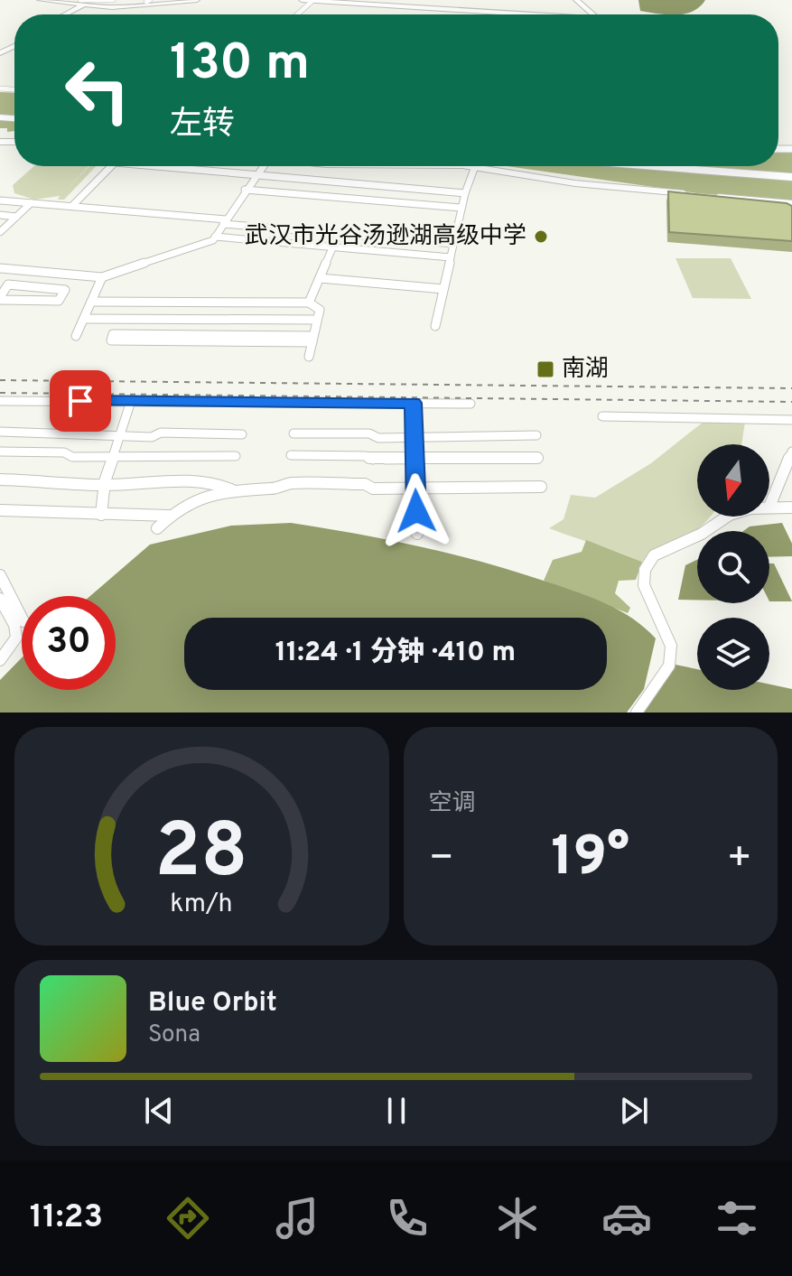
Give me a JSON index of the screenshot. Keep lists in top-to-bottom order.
{
  "places": {
    "other": ["武汉市光谷汤逊湖高级中学"],
    "transit": ["南湖"]
  },
  "north": "bottom",
  "page": {
    "turn": ["130 m", "左转"],
    "limit": "30",
    "trip": "11:24 · 1 分钟 · 410 m",
    "tile": "空调",
    "heat": ["−", "19°", "+"],
    "song": ["Blue Orbit", "Sona"],
    "tabs": "11:23",
    "gauge": ["28", "km/h"]
  }
}
